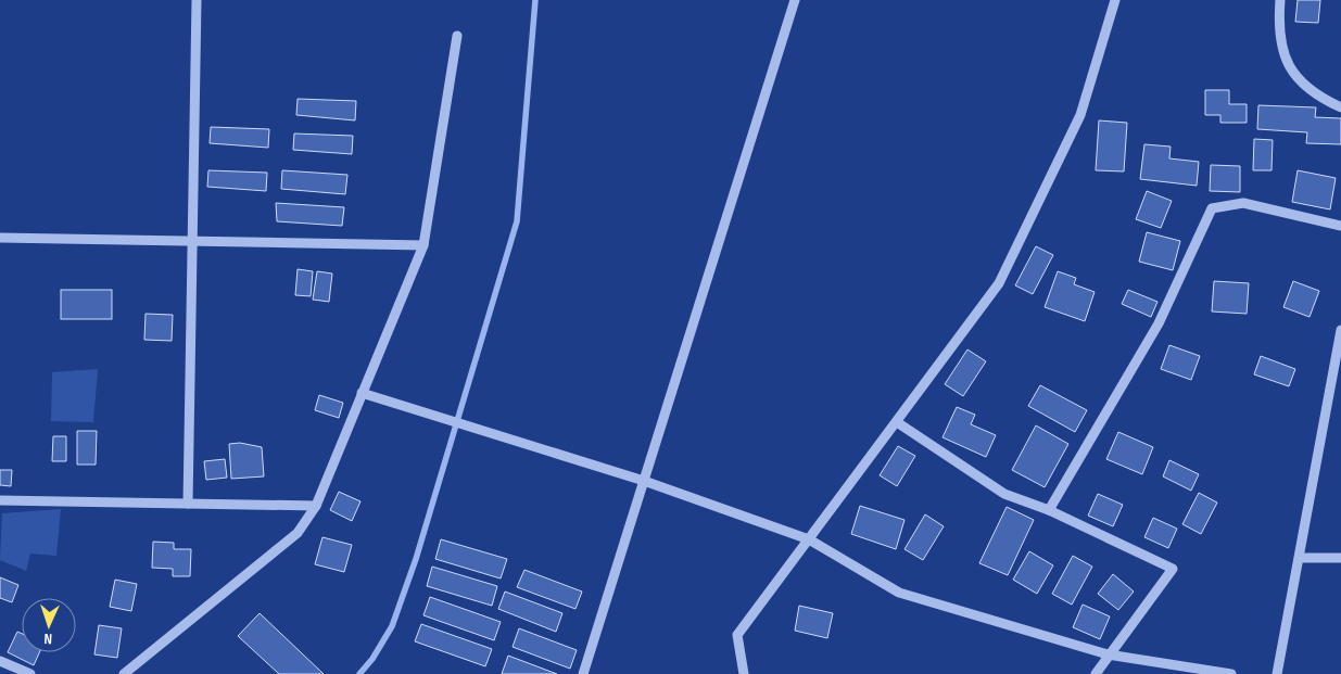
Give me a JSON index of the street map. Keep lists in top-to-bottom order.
{
  "north": "bottom"
}
